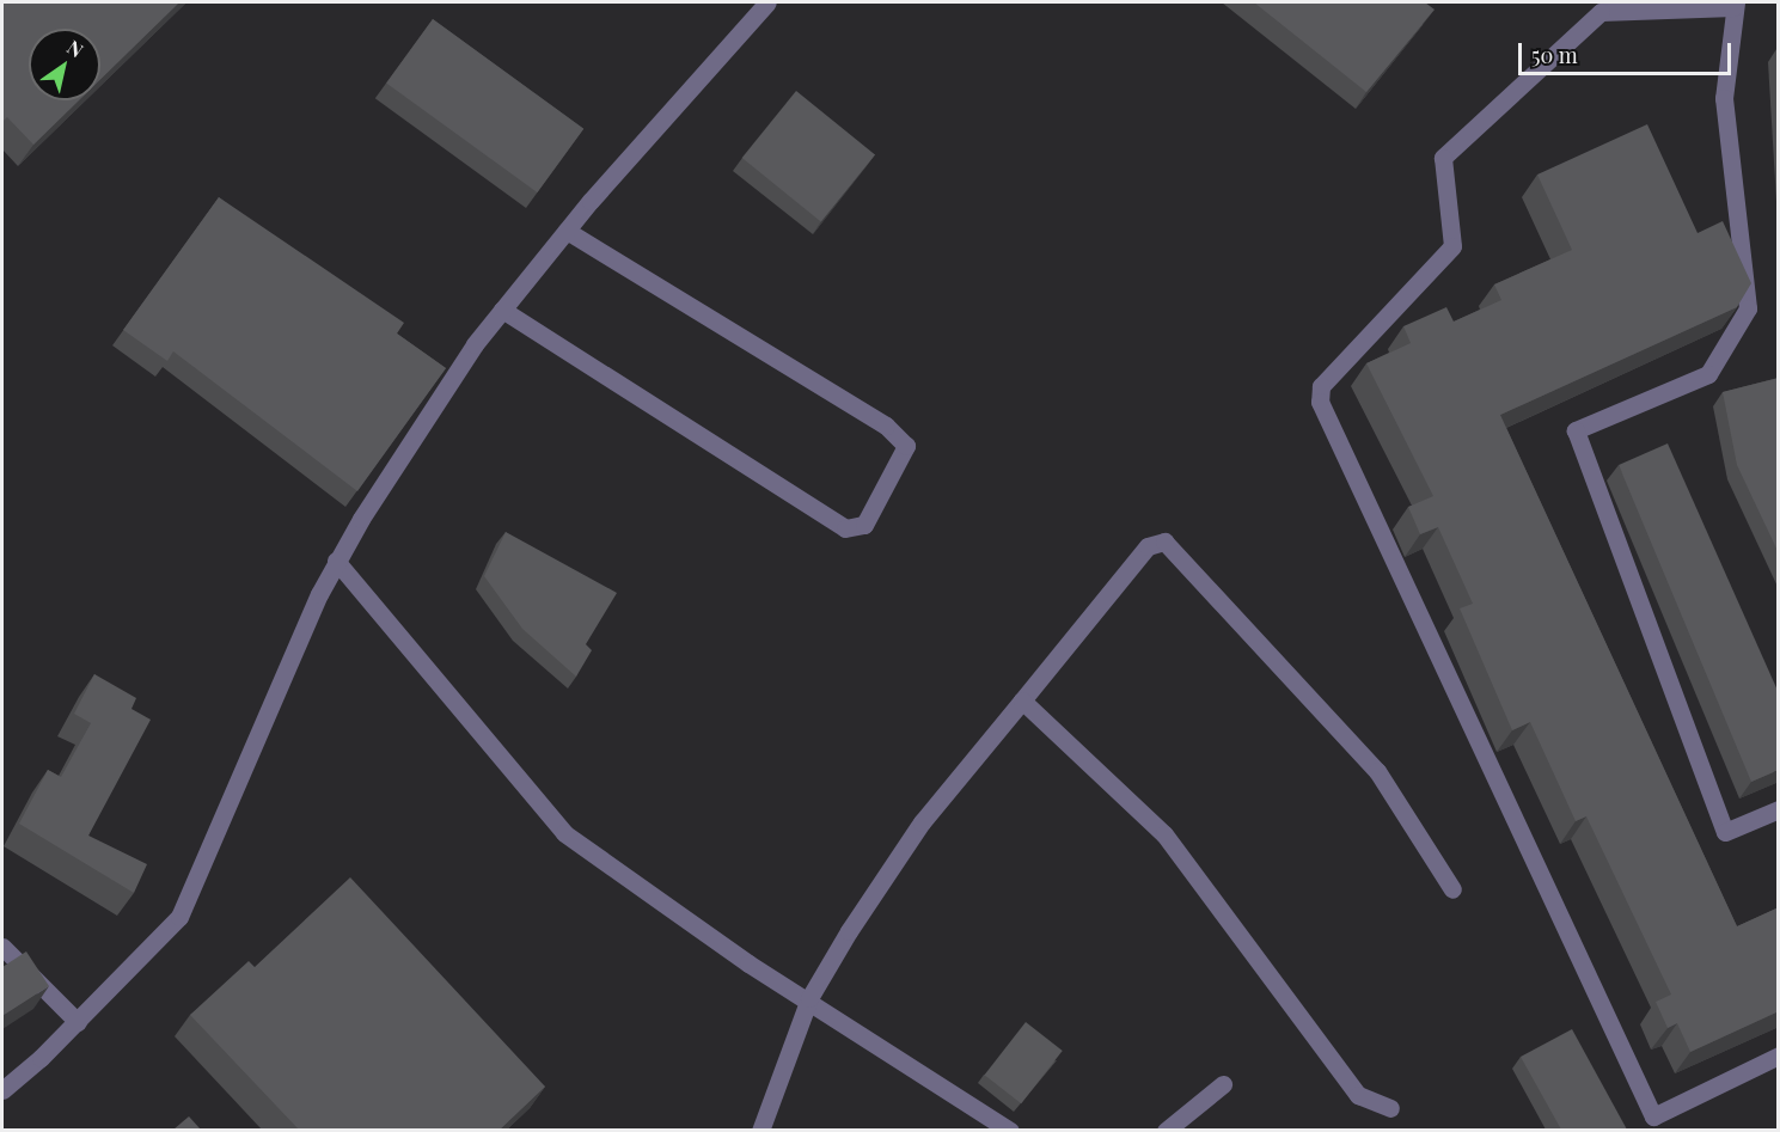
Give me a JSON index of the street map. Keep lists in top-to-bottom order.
{
  "scale_bar": "50 m",
  "north": "top right"
}
